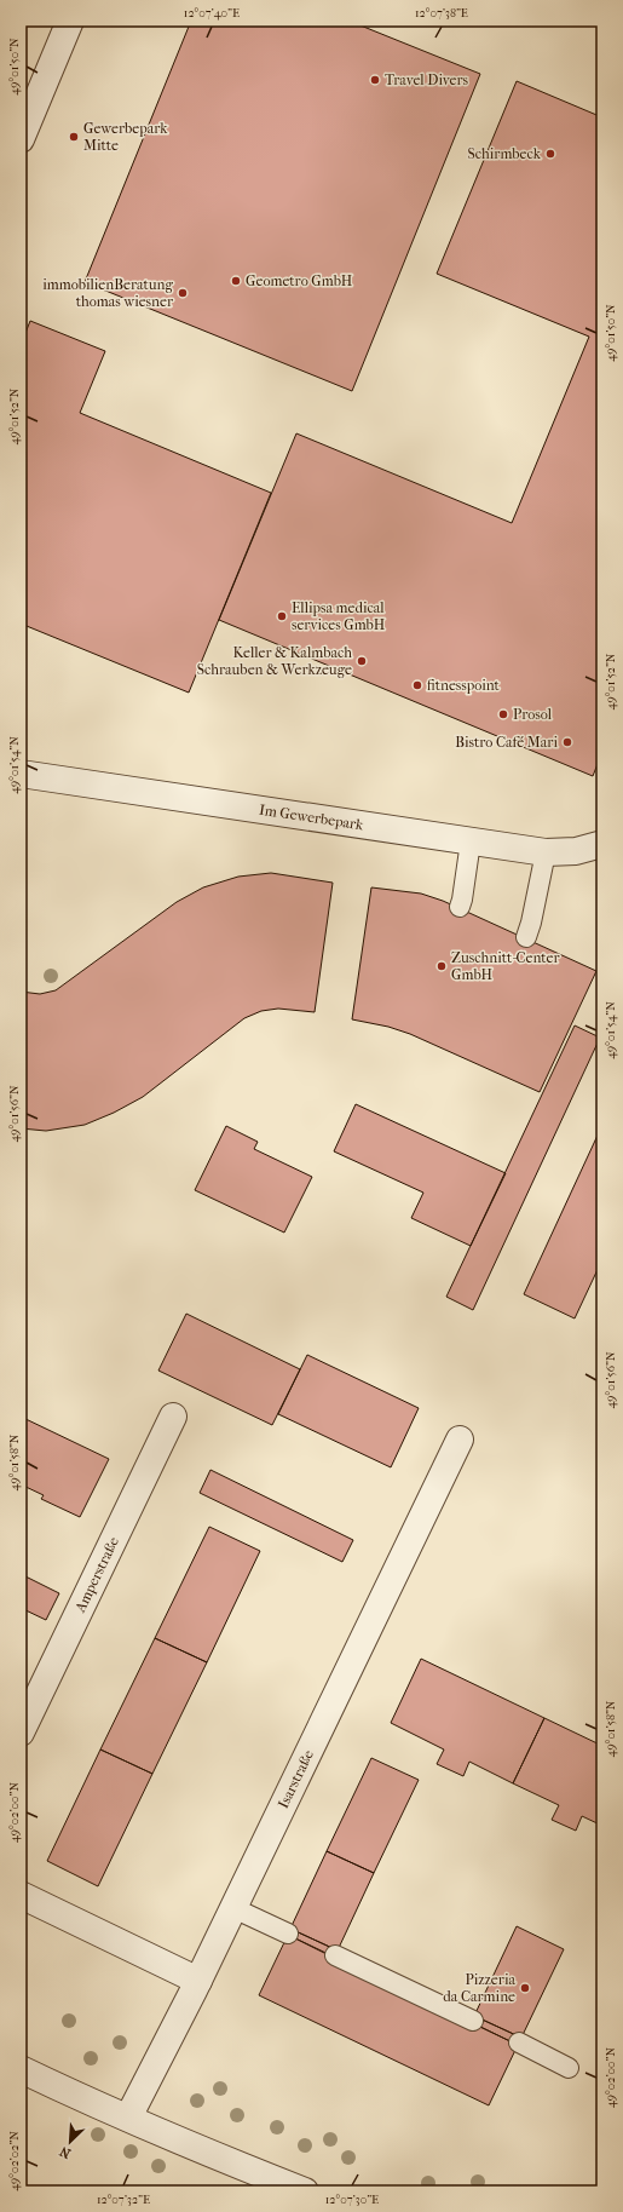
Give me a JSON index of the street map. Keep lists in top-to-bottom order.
{
  "streets": {
    "street": ["Im Gewerbepark", "Amperstraße", "Isarstraße"]
  },
  "places": [
    "Travel Divers",
    "Gewerbepark Mitte",
    "Schirmbeck",
    "Geometro GmbH",
    "immobilienBeratung thomas wiesner",
    "Ellipsa medical services GmbH",
    "Keller & Kalmbach Schrauben & Werkzeuge",
    "fitnesspoint",
    "Prosol",
    "Bistro Café Mari",
    "Zuschnitt-Center GmbH",
    "Pizzeria da Carmine"
  ],
  "north": "bottom left",
  "coordinates": [
    "12°07'40\"E",
    "12°07'38\"E",
    "49°01'50\"N",
    "49°01'52\"N",
    "49°01'54\"N",
    "49°01'56\"N",
    "49°01'58\"N",
    "49°02'00\"N",
    "49°02'02\"N",
    "12°07'32\"E",
    "12°07'30\"E"
  ]
}
